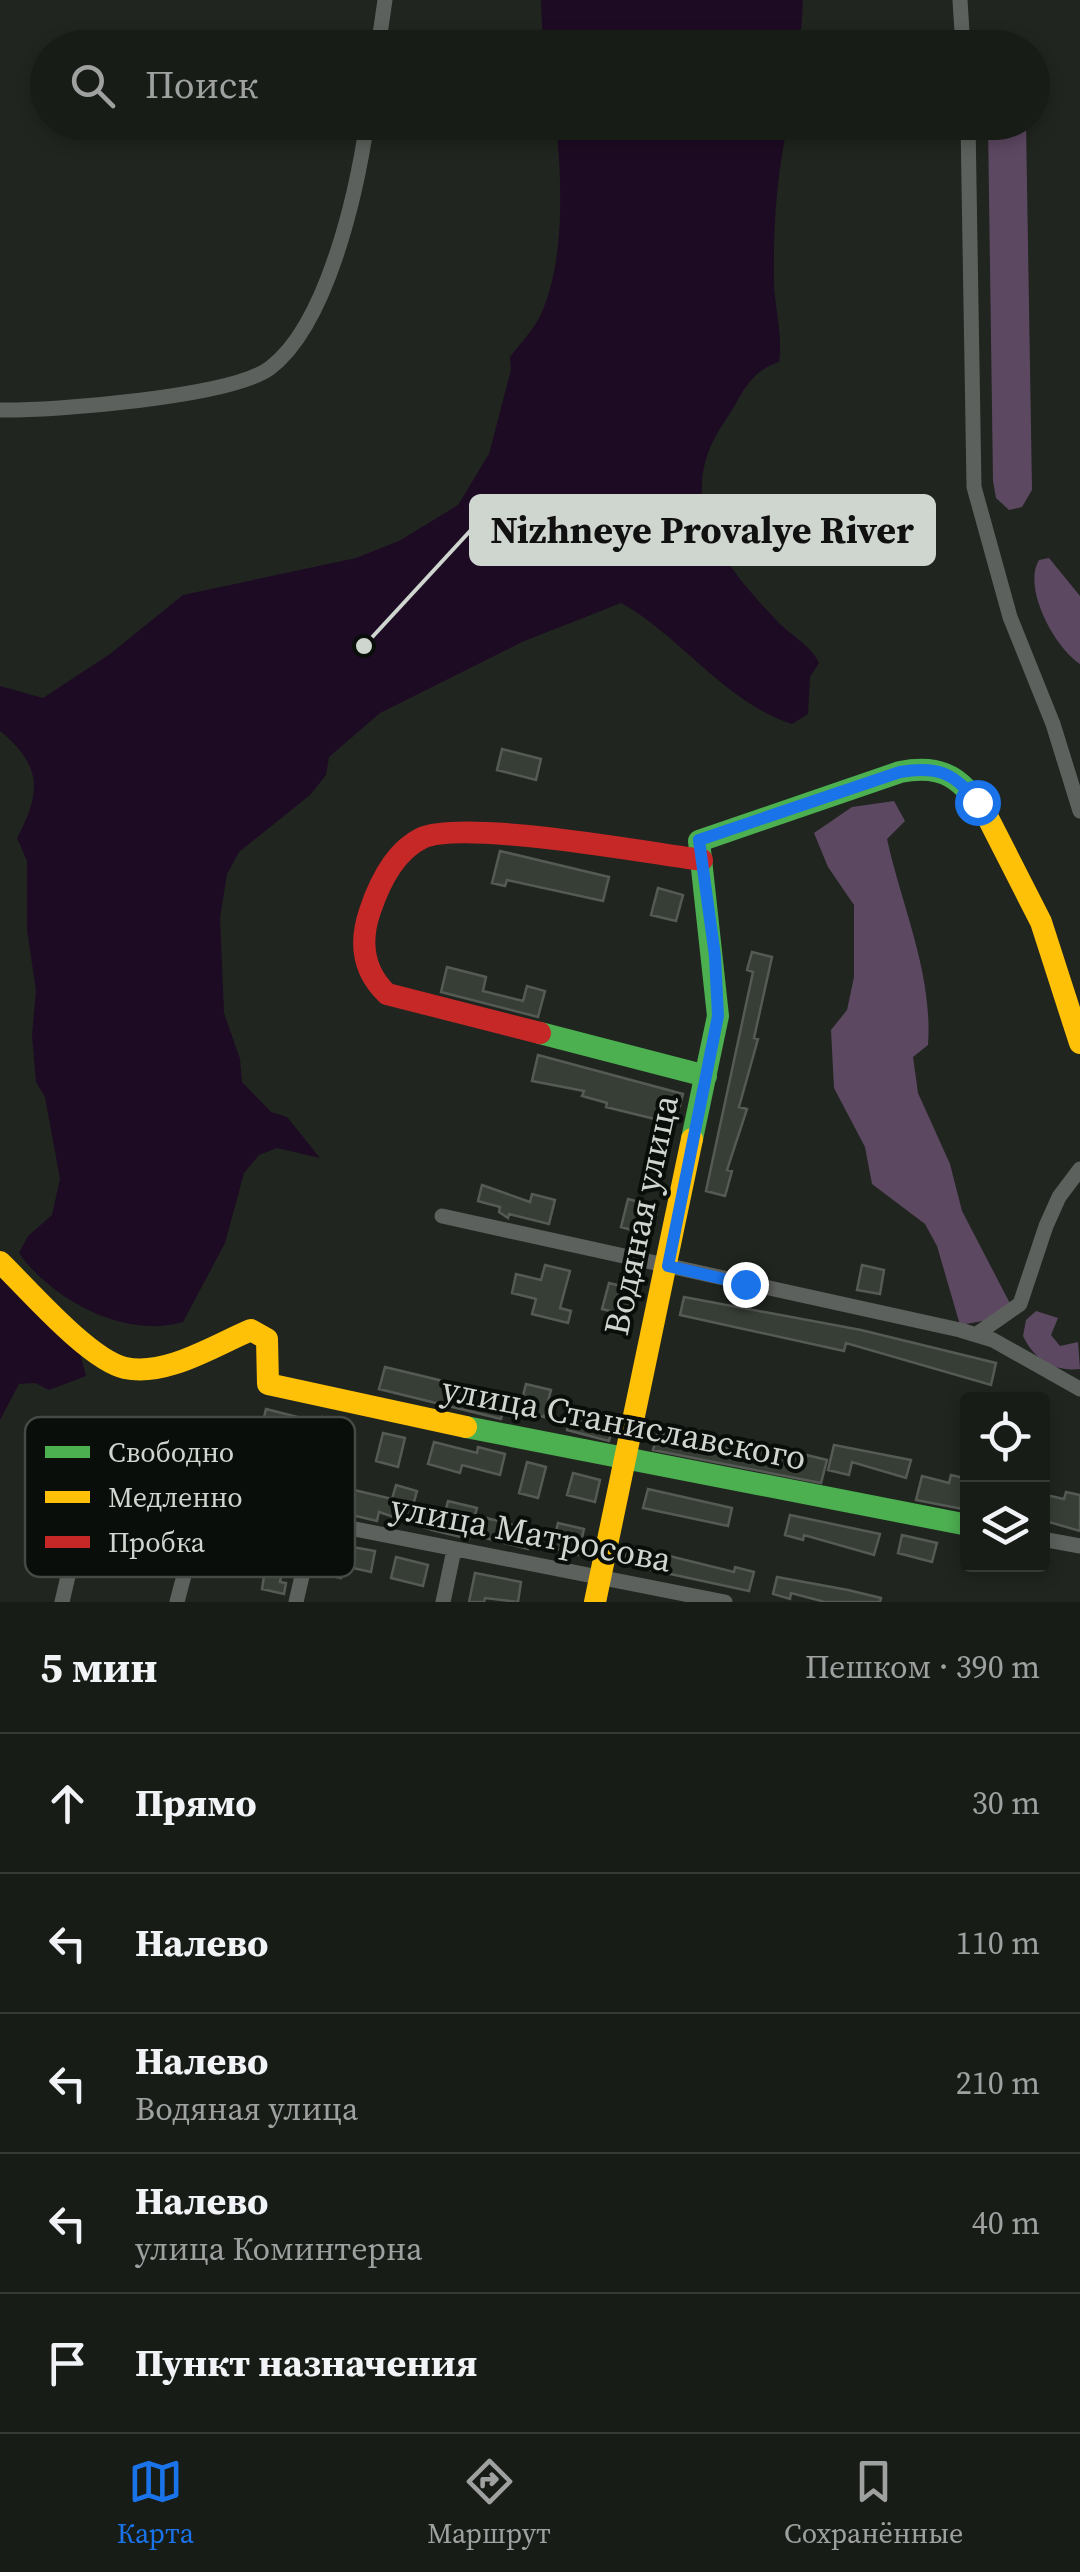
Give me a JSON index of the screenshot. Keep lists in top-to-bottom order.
{
  "streets": {
    "street": ["Водяная улица", "улица Станиславского", "улица Матросова"]
  },
  "crossings": [
    ["Водяная улица", "улица Станиславского"],
    ["Водяная улица", "улица Матросова"]
  ],
  "places": ["Nizhneye Provalye River"],
  "legend": ["Свободно", "Медленно", "Пробка"],
  "page": {
    "search": "Поиск",
    "heading": ["5 мин", "Пешком · 390 m"],
    "list": [
      ["Прямо", "30 m"],
      ["Налево", "110 m"],
      ["Налево", "Водяная улица", "210 m"],
      ["Налево", "улица Коминтерна", "40 m"],
      "Пункт назначения"
    ],
    "nav": ["Карта", "Маршрут", "Сохранённые"]
  }
}
